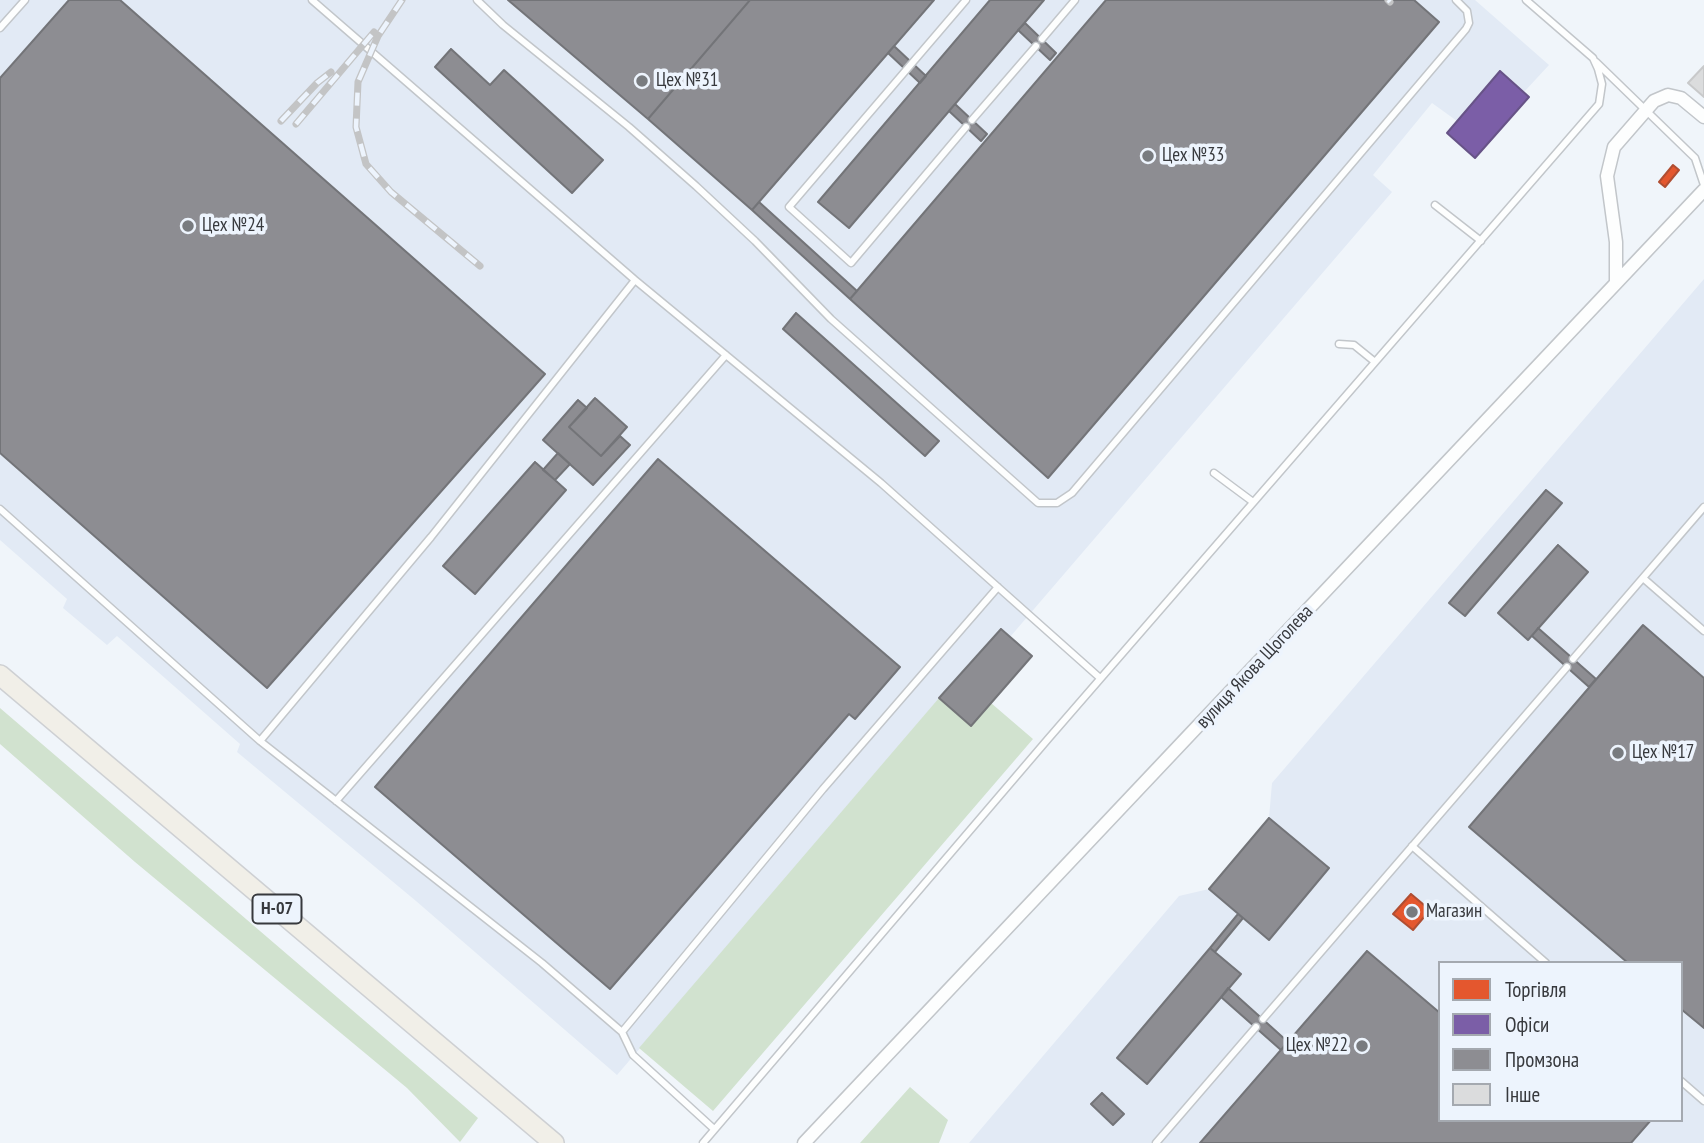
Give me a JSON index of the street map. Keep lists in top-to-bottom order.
{
  "streets": {
    "main road": ["Н-07"],
    "street": ["вулиця Якова Щоголева"]
  },
  "places": [
    "Цех №31",
    "Цех №33",
    "Цех №24",
    "Цех №17",
    "Магазин",
    "Цех №22"
  ],
  "legend": [
    "Торгівля",
    "Офіси",
    "Промзона",
    "Інше"
  ]
}
